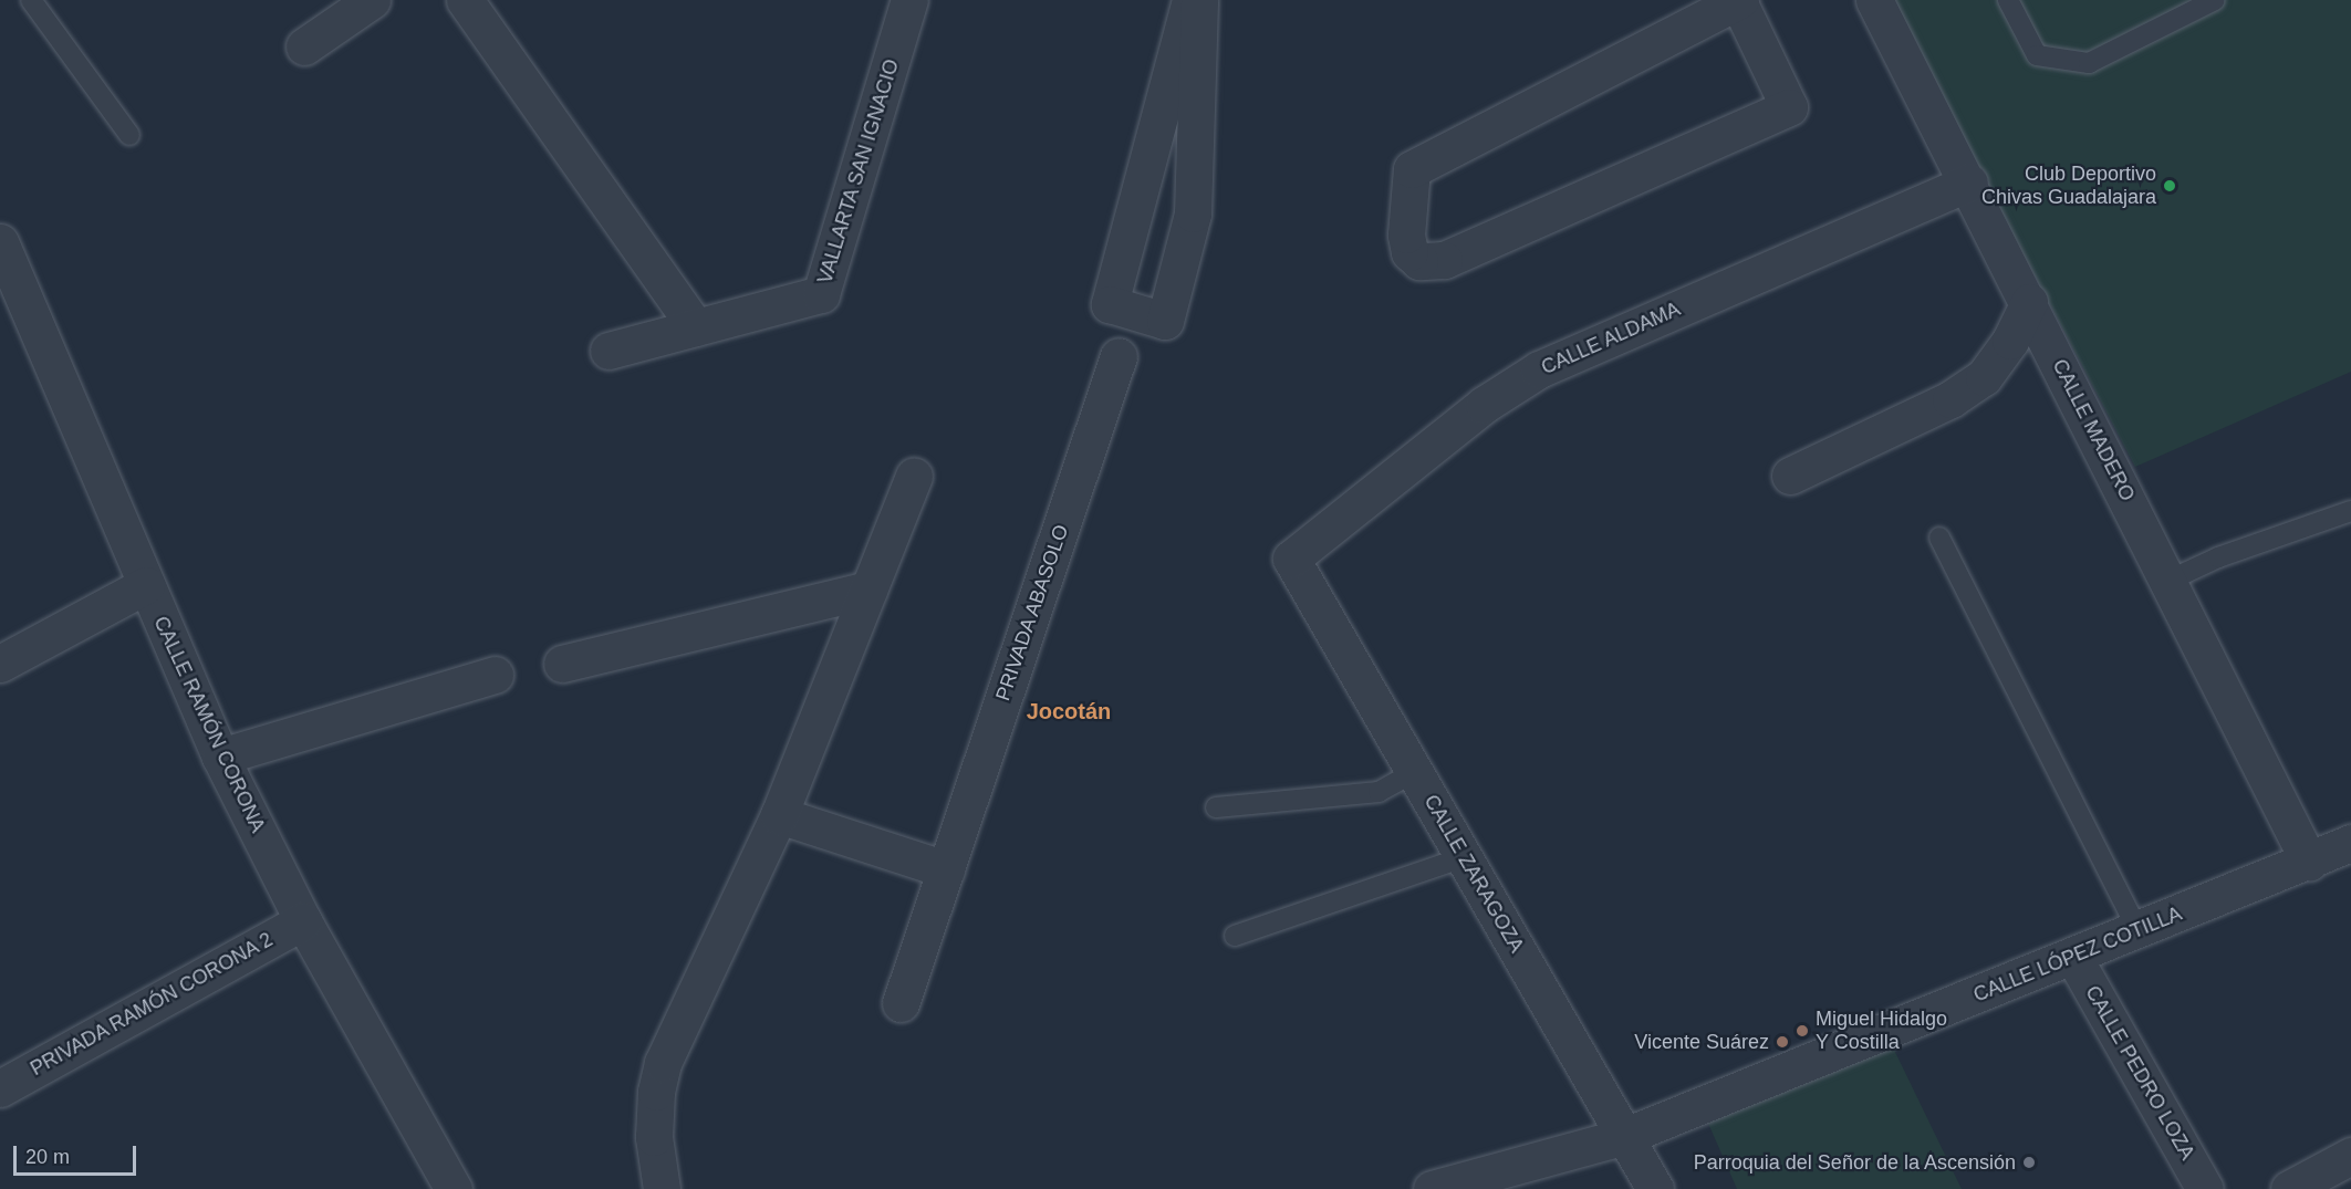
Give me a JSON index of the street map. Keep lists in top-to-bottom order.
{
  "streets": {
    "street": [
      "VALLARTA SAN IGNACIO",
      "CALLE ALDAMA",
      "CALLE MADERO",
      "PRIVADA ABASOLO",
      "CALLE RAMÓN CORONA",
      "CALLE ZARAGOZA",
      "CALLE LÓPEZ COTILLA",
      "PRIVADA RAMÓN CORONA 2",
      "CALLE PEDRO LOZA"
    ]
  },
  "crossings": [
    ["CALLE ALDAMA", "CALLE MADERO"],
    ["CALLE ALDAMA", "CALLE ZARAGOZA"],
    ["CALLE MADERO", "CALLE LÓPEZ COTILLA"],
    ["CALLE RAMÓN CORONA", "PRIVADA RAMÓN CORONA 2"],
    ["CALLE ZARAGOZA", "CALLE LÓPEZ COTILLA"],
    ["CALLE LÓPEZ COTILLA", "CALLE PEDRO LOZA"]
  ],
  "districts": ["Jocotán"],
  "places": [
    "Club Deportivo Chivas Guadalajara",
    "Miguel Hidalgo Y Costilla",
    "Vicente Suárez",
    "Parroquia del Señor de la Ascensión"
  ],
  "scale_bar": "20 m"
}
